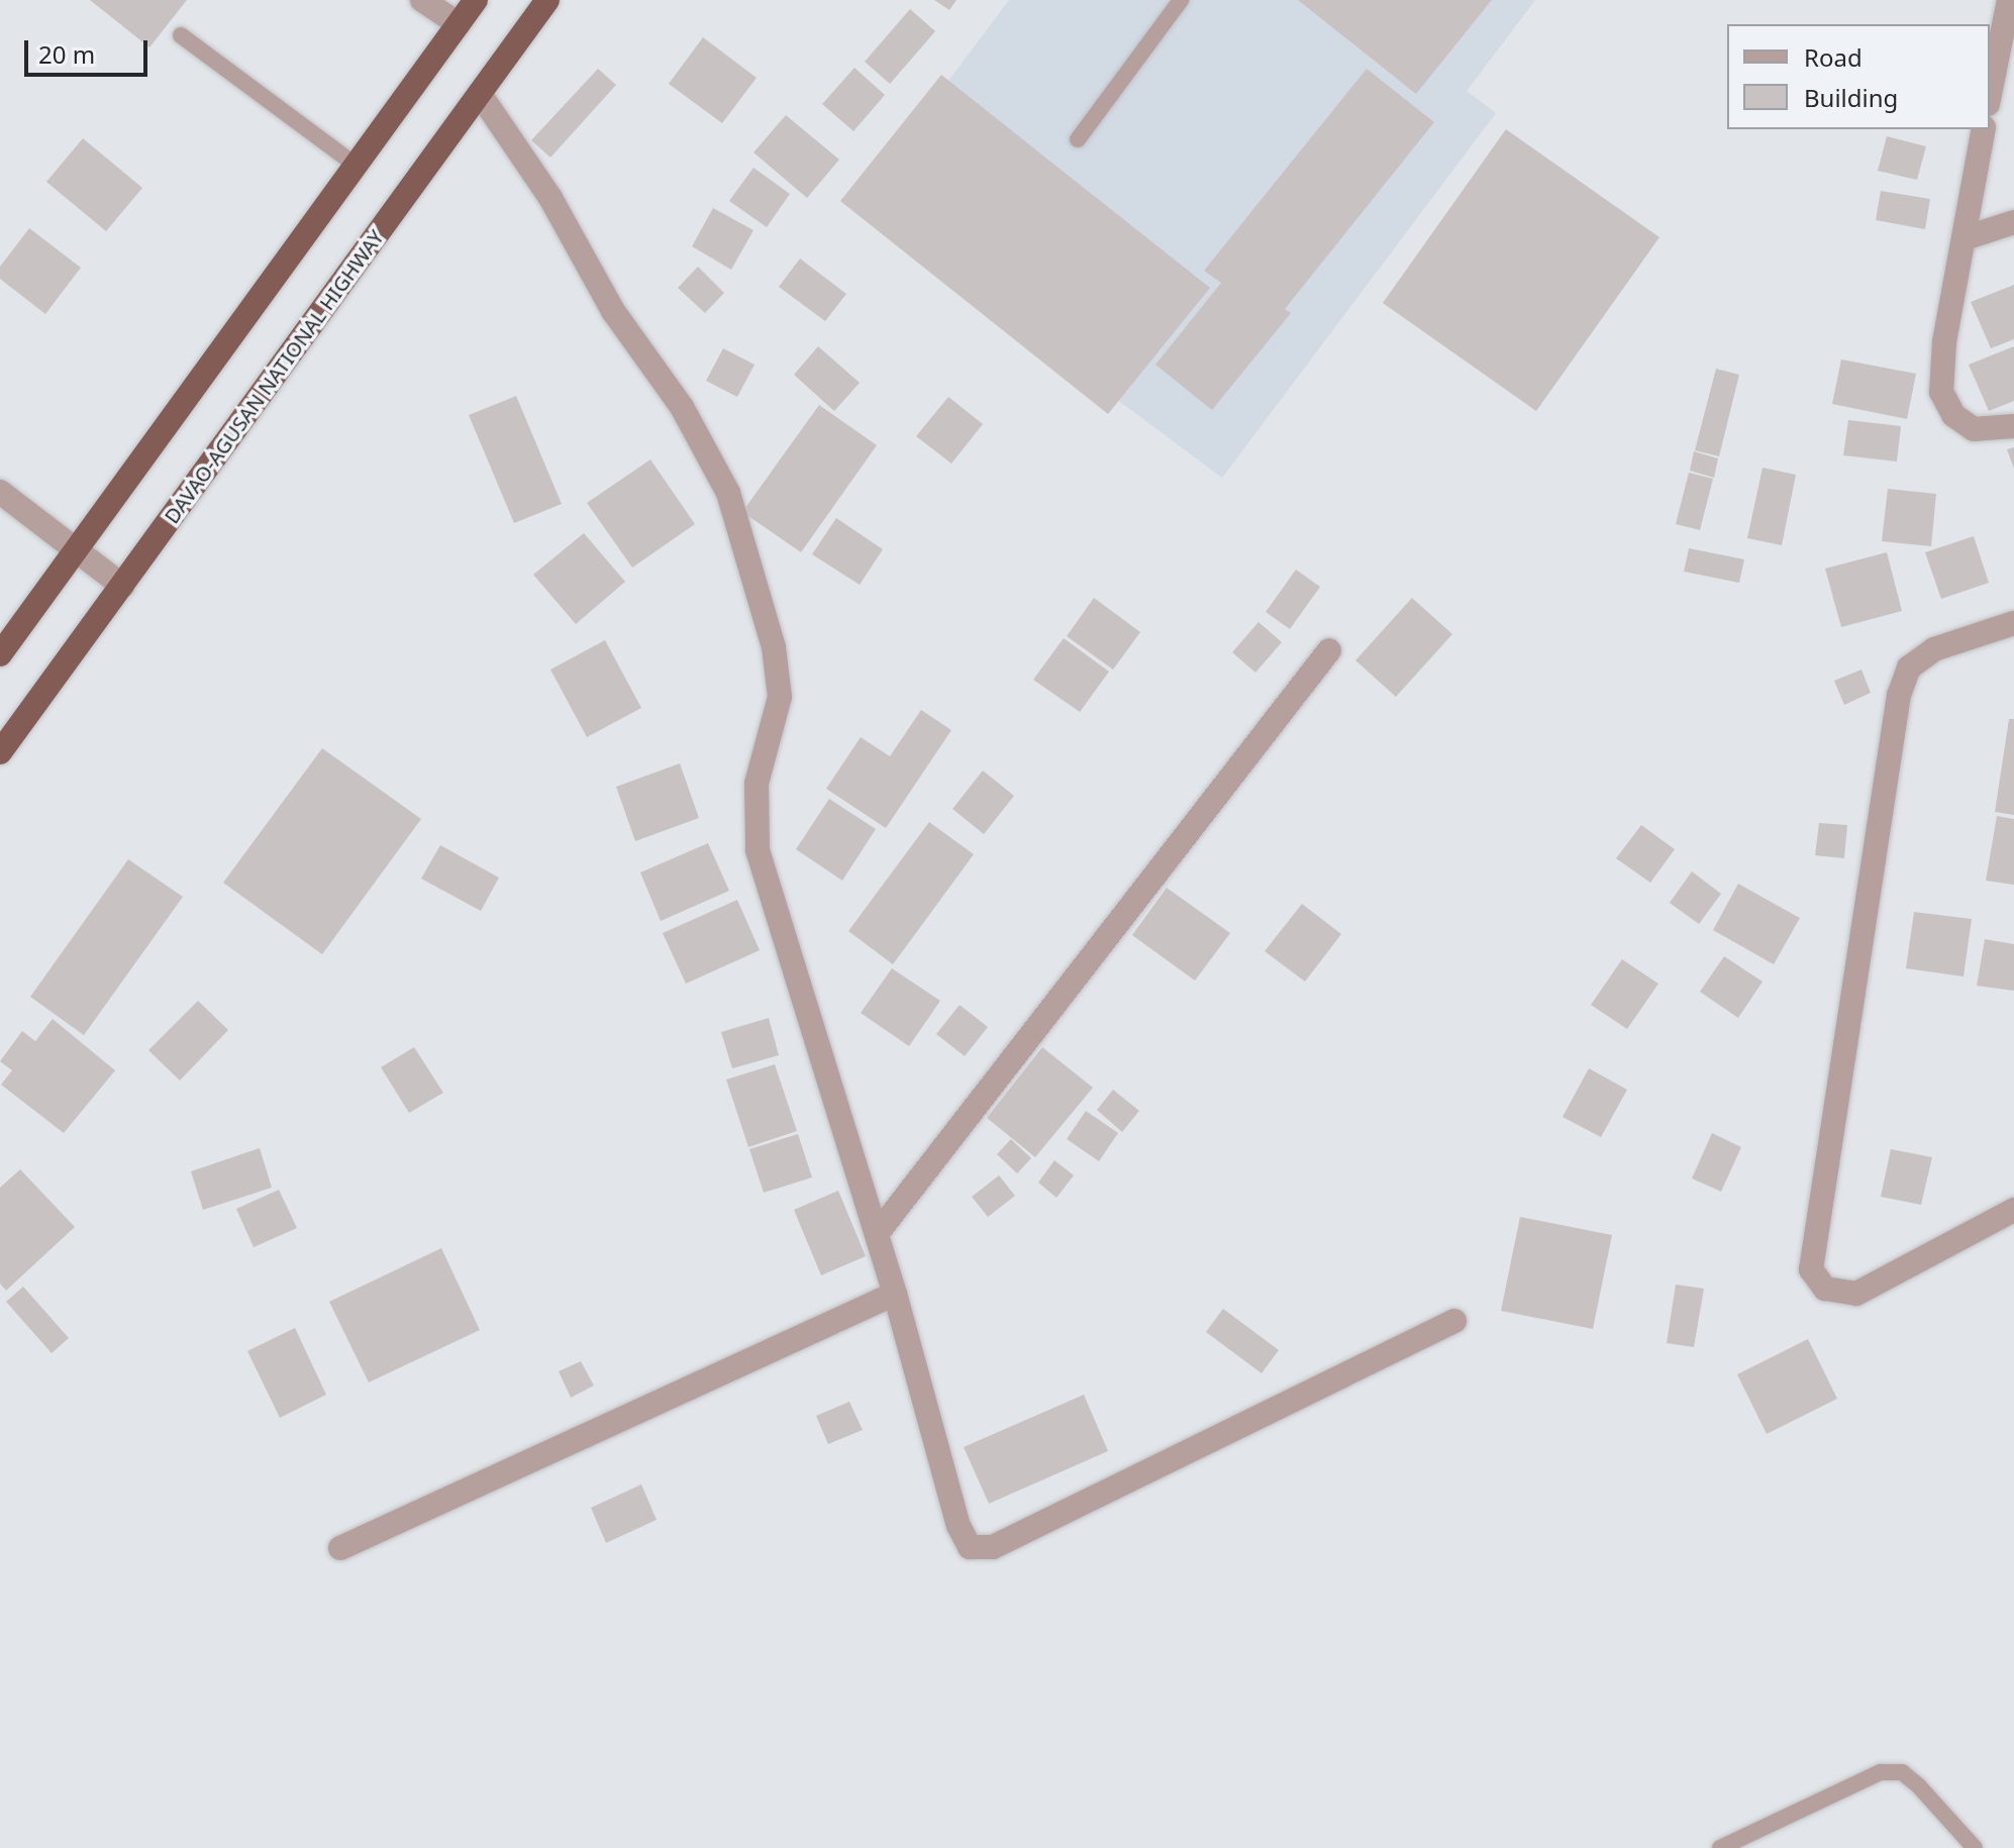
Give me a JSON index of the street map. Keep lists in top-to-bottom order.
{
  "streets": {
    "highway": ["DAVAO-AGUSAN NATIONAL HIGHWAY"]
  },
  "legend": ["Road", "Building"],
  "scale_bar": "20 m"
}
